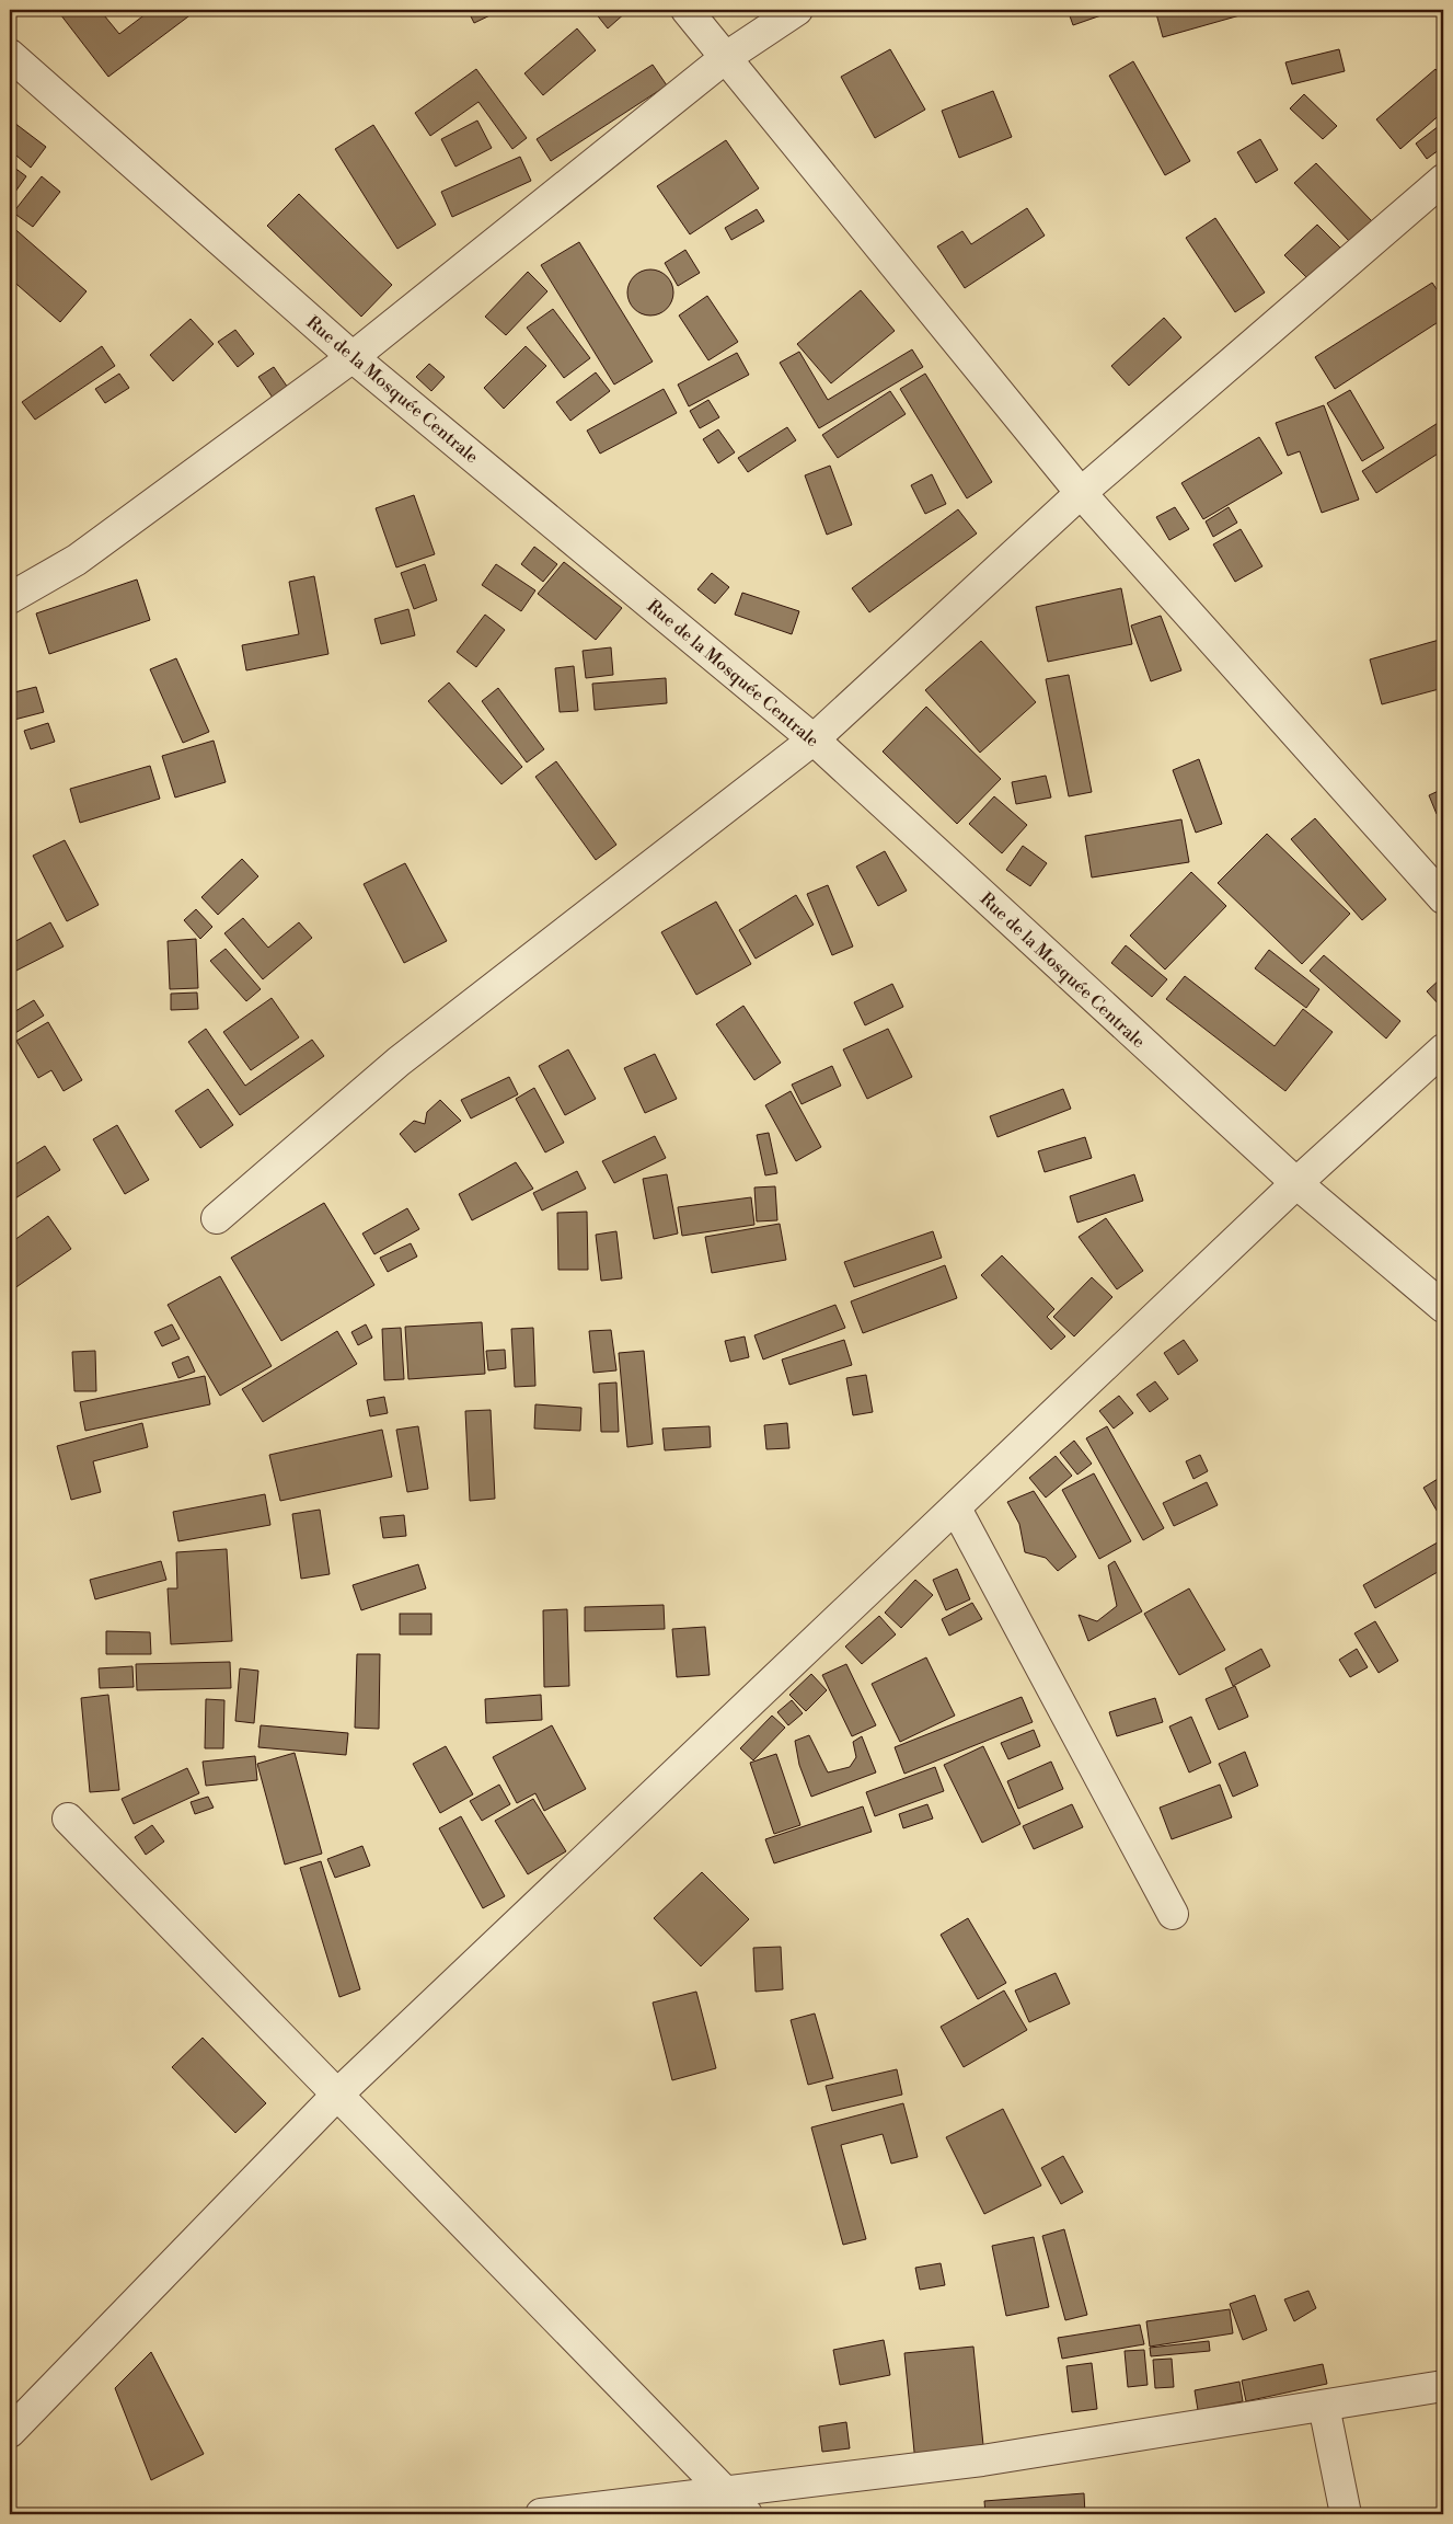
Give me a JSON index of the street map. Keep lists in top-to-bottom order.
{
  "streets": {
    "street": ["Rue de la Mosquée Centrale"]
  }
}
